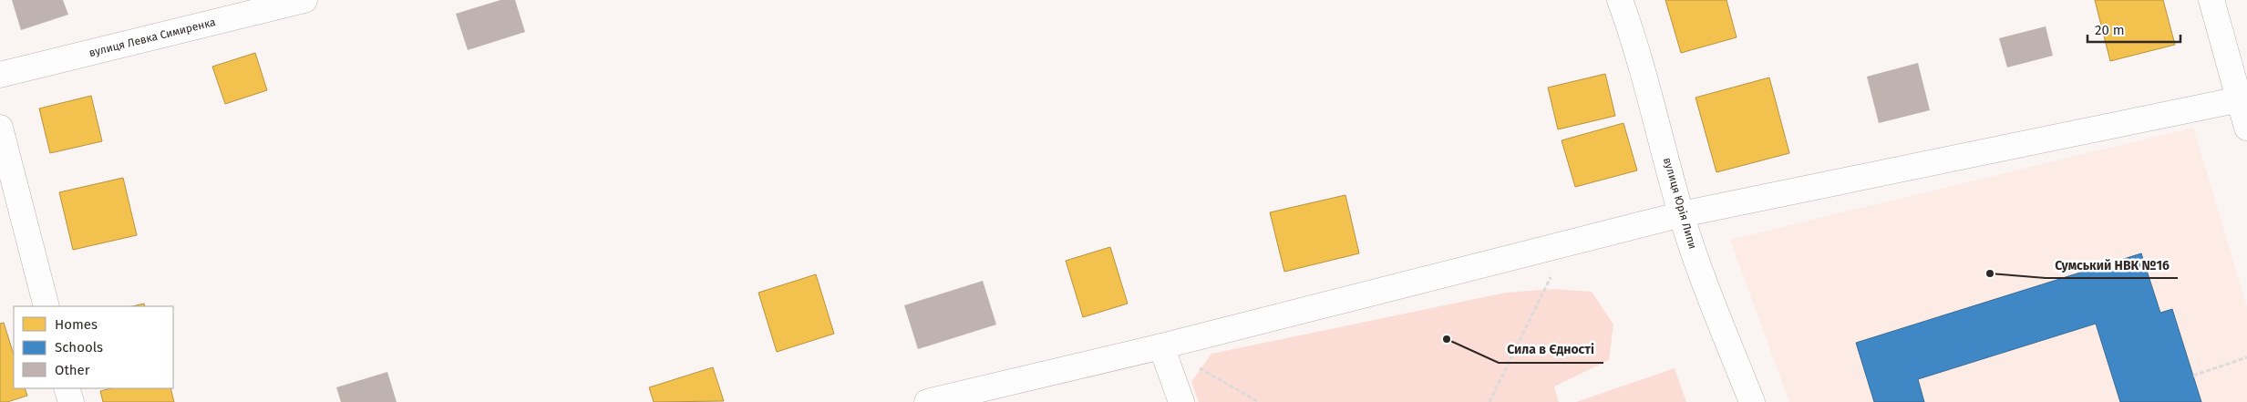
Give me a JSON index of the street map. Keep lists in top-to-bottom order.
{
  "streets": {
    "street": ["вулиця Левка Симиренка", "вулиця Юрія Липи"]
  },
  "places": ["Сумський НВК №16", "Сила в Єдності"],
  "legend": ["Homes", "Schools", "Other"],
  "scale_bar": "20 m"
}
